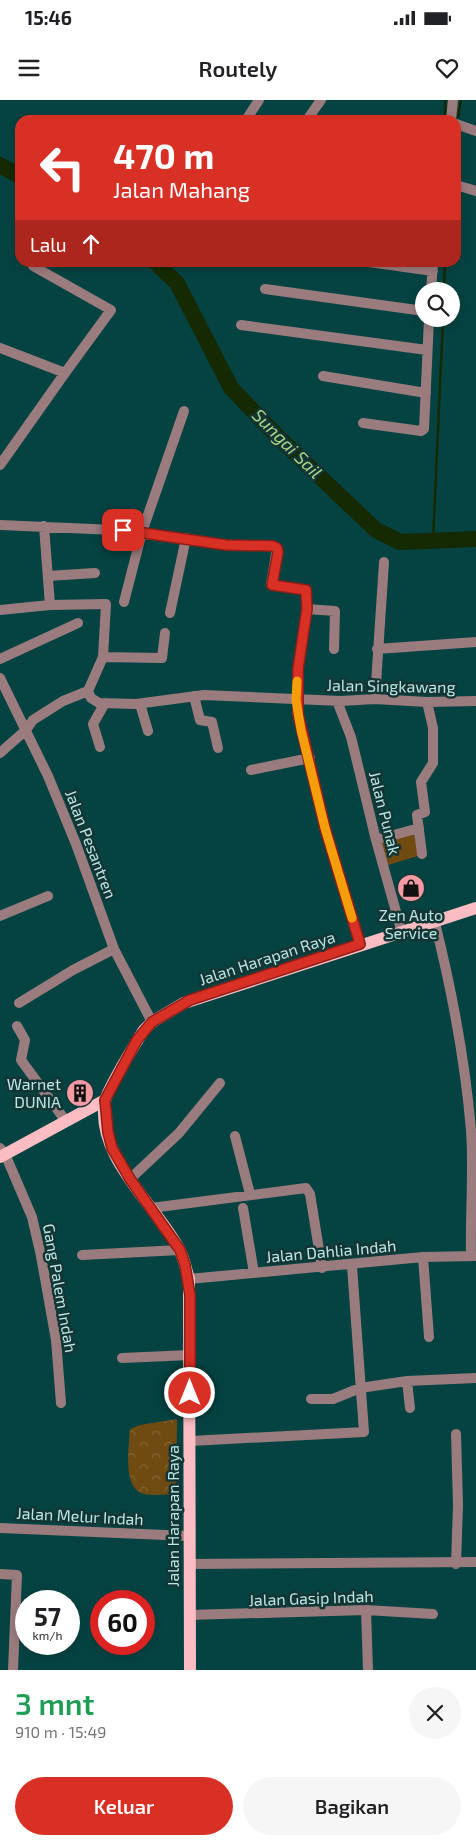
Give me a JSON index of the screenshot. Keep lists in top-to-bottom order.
{
  "streets": {
    "main road": ["Jalan Harapan Raya"],
    "street": [
      "Jalan Singkawang",
      "Jalan Punak",
      "Jalan Pesantren",
      "Jalan Dahlia Indah",
      "Gang Palem Indah",
      "Jalan Melur Indah",
      "Jalan Gasip Indah"
    ]
  },
  "crossings": [
    ["Jalan Singkawang", "Jalan Punak"],
    ["Jalan Punak", "Jalan Harapan Raya"],
    ["Jalan Pesantren", "Jalan Harapan Raya"],
    ["Jalan Harapan Raya", "Jalan Dahlia Indah"],
    ["Jalan Harapan Raya", "Jalan Melur Indah"],
    ["Jalan Harapan Raya", "Jalan Gasip Indah"]
  ],
  "water": ["Sungai Sail"],
  "places": {
    "shop": ["Zen Auto Service"],
    "building": ["Warnet DUNIA"]
  },
  "page": {
    "status": "15:46",
    "header": "Routely",
    "turn": ["470 m", "Jalan Mahang"],
    "then": "Lalu",
    "speed": "57 km/h",
    "limit": "60",
    "heading": ["3 mnt", "910 m · 15:49"],
    "buttons": ["Keluar", "Bagikan"]
  }
}
